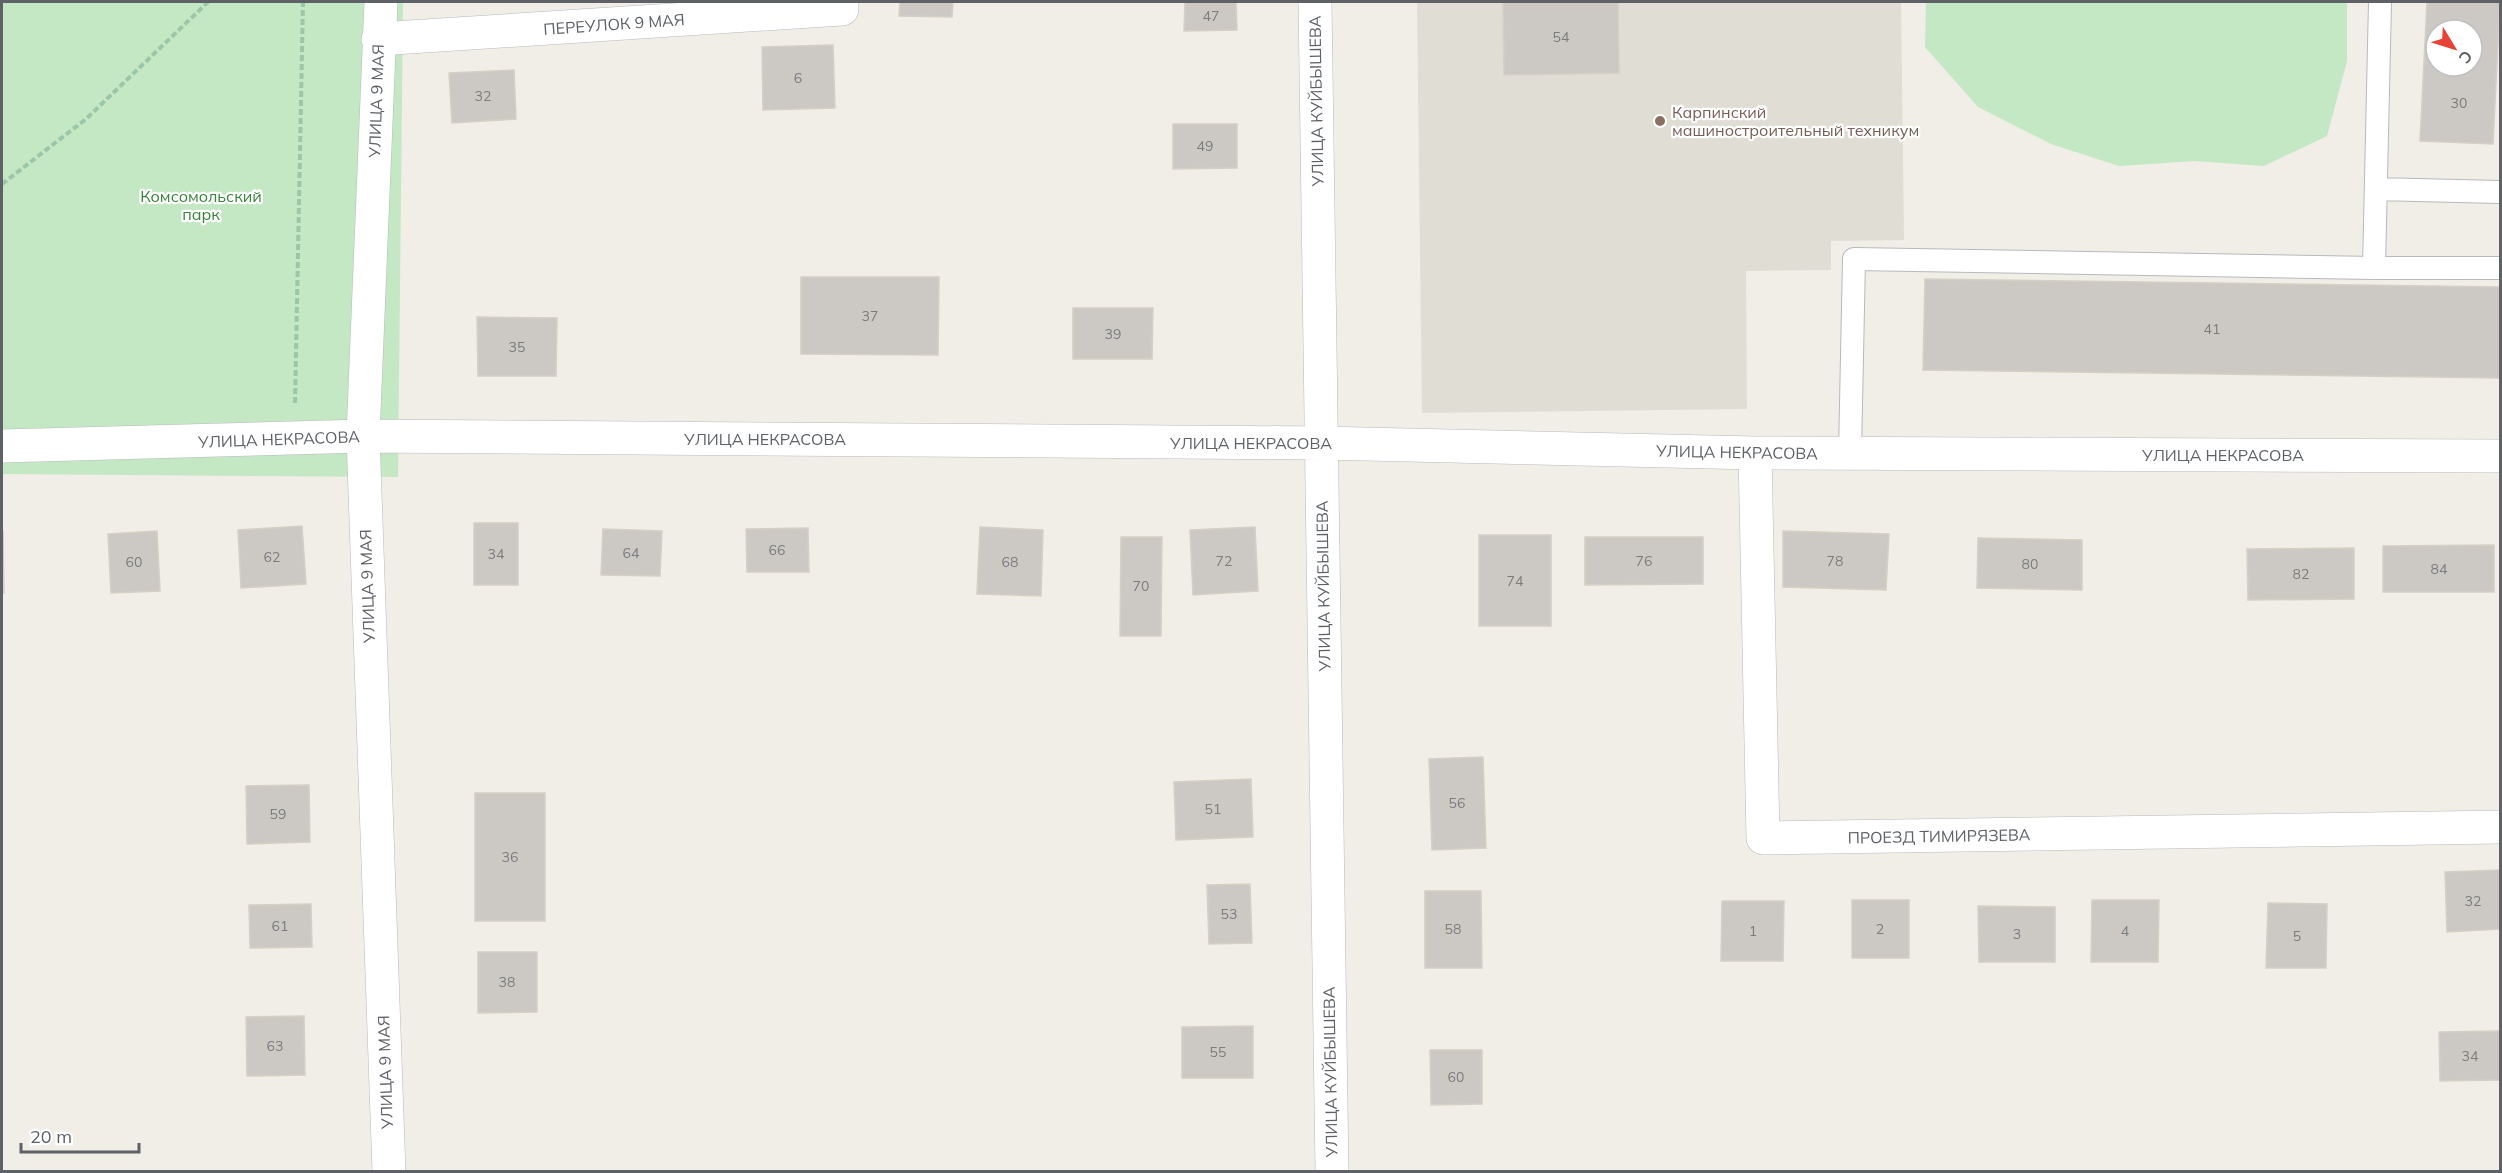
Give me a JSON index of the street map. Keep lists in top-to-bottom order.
{
  "streets": {
    "street": [
      "ПЕРЕУЛОК 9 МАЯ",
      "УЛИЦА 9 МАЯ",
      "УЛИЦА КУЙБЫШЕВА",
      "УЛИЦА НЕКРАСОВА",
      "ПРОЕЗД ТИМИРЯЗЕВА"
    ]
  },
  "crossings": [
    ["ПЕРЕУЛОК 9 МАЯ", "УЛИЦА 9 МАЯ"],
    ["УЛИЦА 9 МАЯ", "УЛИЦА НЕКРАСОВА"],
    ["УЛИЦА КУЙБЫШЕВА", "УЛИЦА НЕКРАСОВА"],
    ["УЛИЦА НЕКРАСОВА", "ПРОЕЗД ТИМИРЯЗЕВА"]
  ],
  "parks": ["Комсомольский парк"],
  "places": ["Карпинский машиностроительный техникум"],
  "house_numbers": [
    "47",
    "54",
    "6",
    "32",
    "30",
    "49",
    "37",
    "41",
    "39",
    "35",
    "66",
    "64",
    "34",
    "62",
    "72",
    "76",
    "78",
    "60",
    "68",
    "80",
    "84",
    "82",
    "74",
    "70",
    "56",
    "51",
    "59",
    "36",
    "32",
    "53",
    "61",
    "58",
    "2",
    "1",
    "4",
    "3",
    "5",
    "38",
    "63",
    "55",
    "34",
    "60"
  ],
  "scale_bar": "20 m",
  "north": "bottom right"
}
